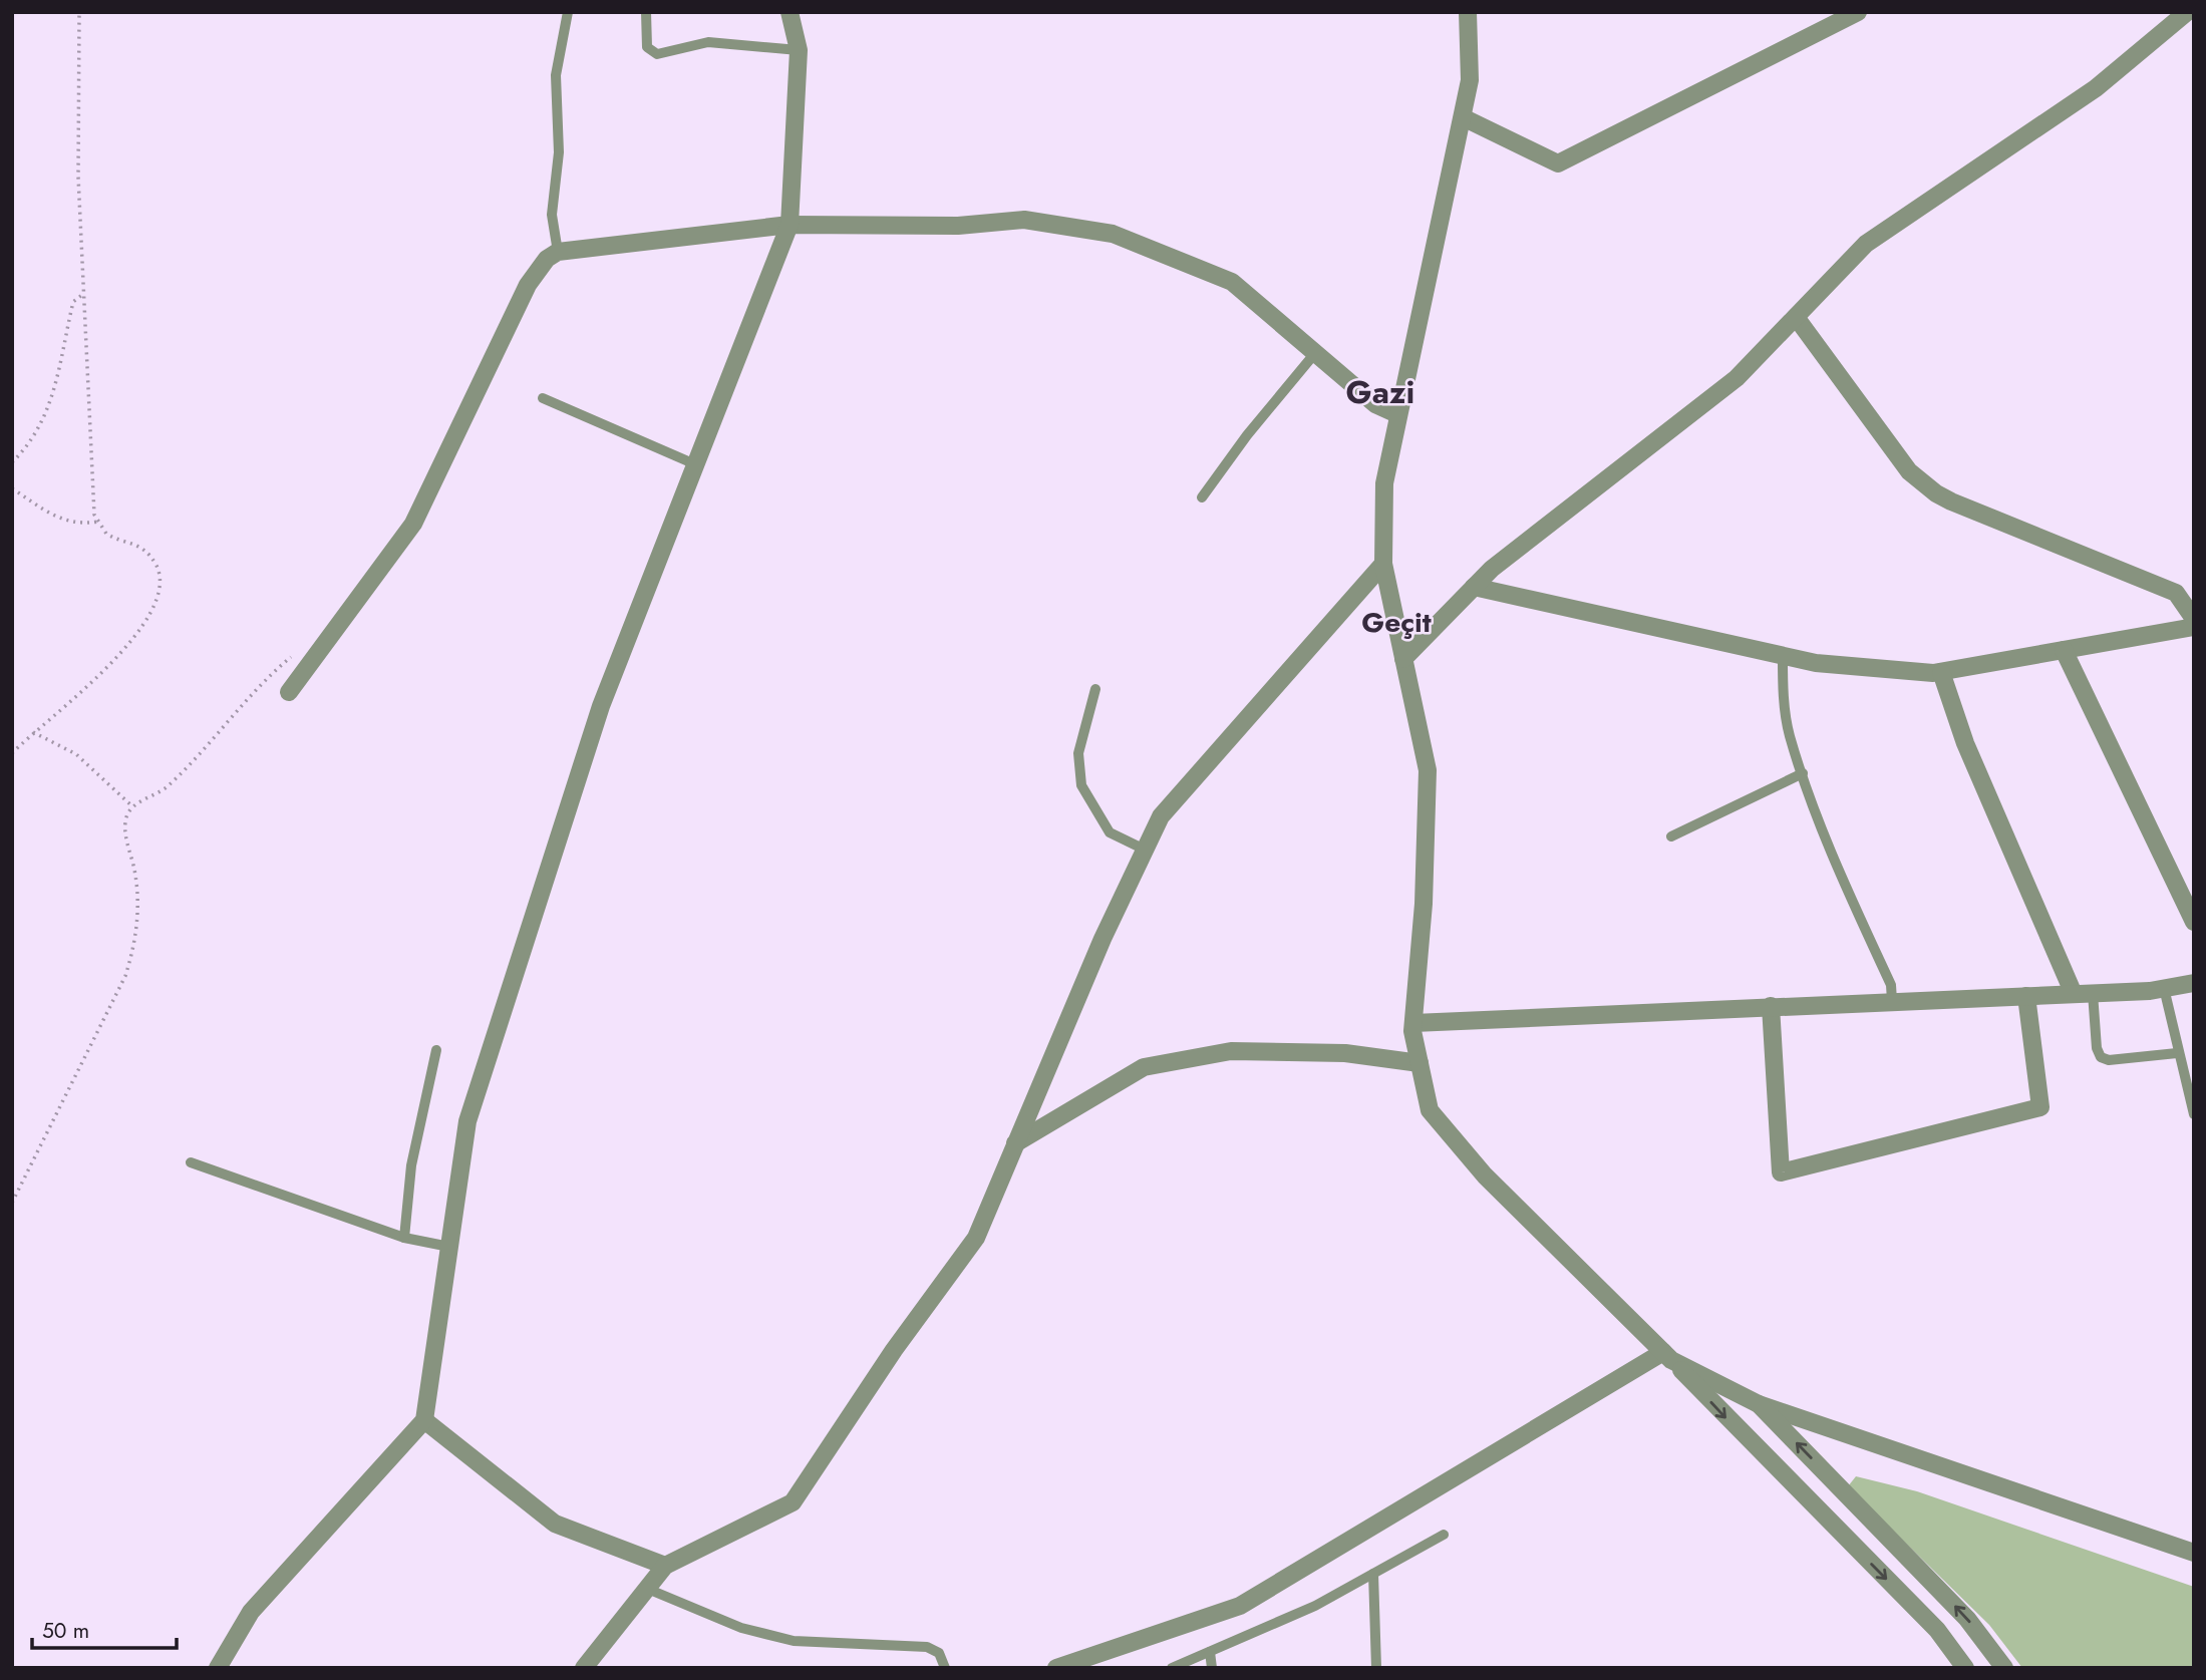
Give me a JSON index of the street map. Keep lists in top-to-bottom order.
{
  "districts": ["Gazi", "Geçit"],
  "scale_bar": "50 m"
}
